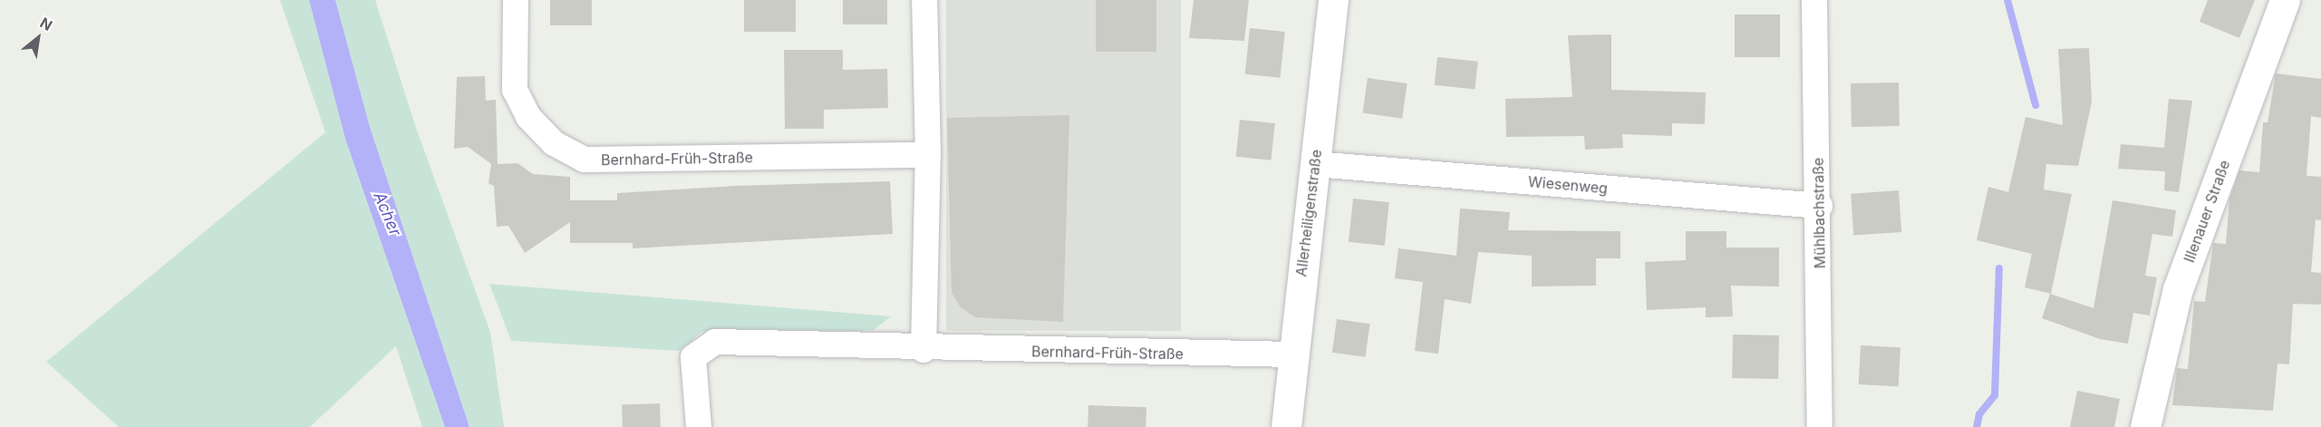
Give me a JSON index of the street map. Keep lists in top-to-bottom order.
{
  "streets": {
    "main road": ["Illenauer Straße", "Allerheiligenstraße"],
    "street": ["Bernhard-Früh-Straße", "Wiesenweg", "Mühlbachstraße"]
  },
  "crossings": [
    ["Bernhard-Früh-Straße", "Allerheiligenstraße"],
    ["Wiesenweg", "Allerheiligenstraße"],
    ["Wiesenweg", "Mühlbachstraße"]
  ],
  "water": ["Acher"],
  "north": "top right"
}
